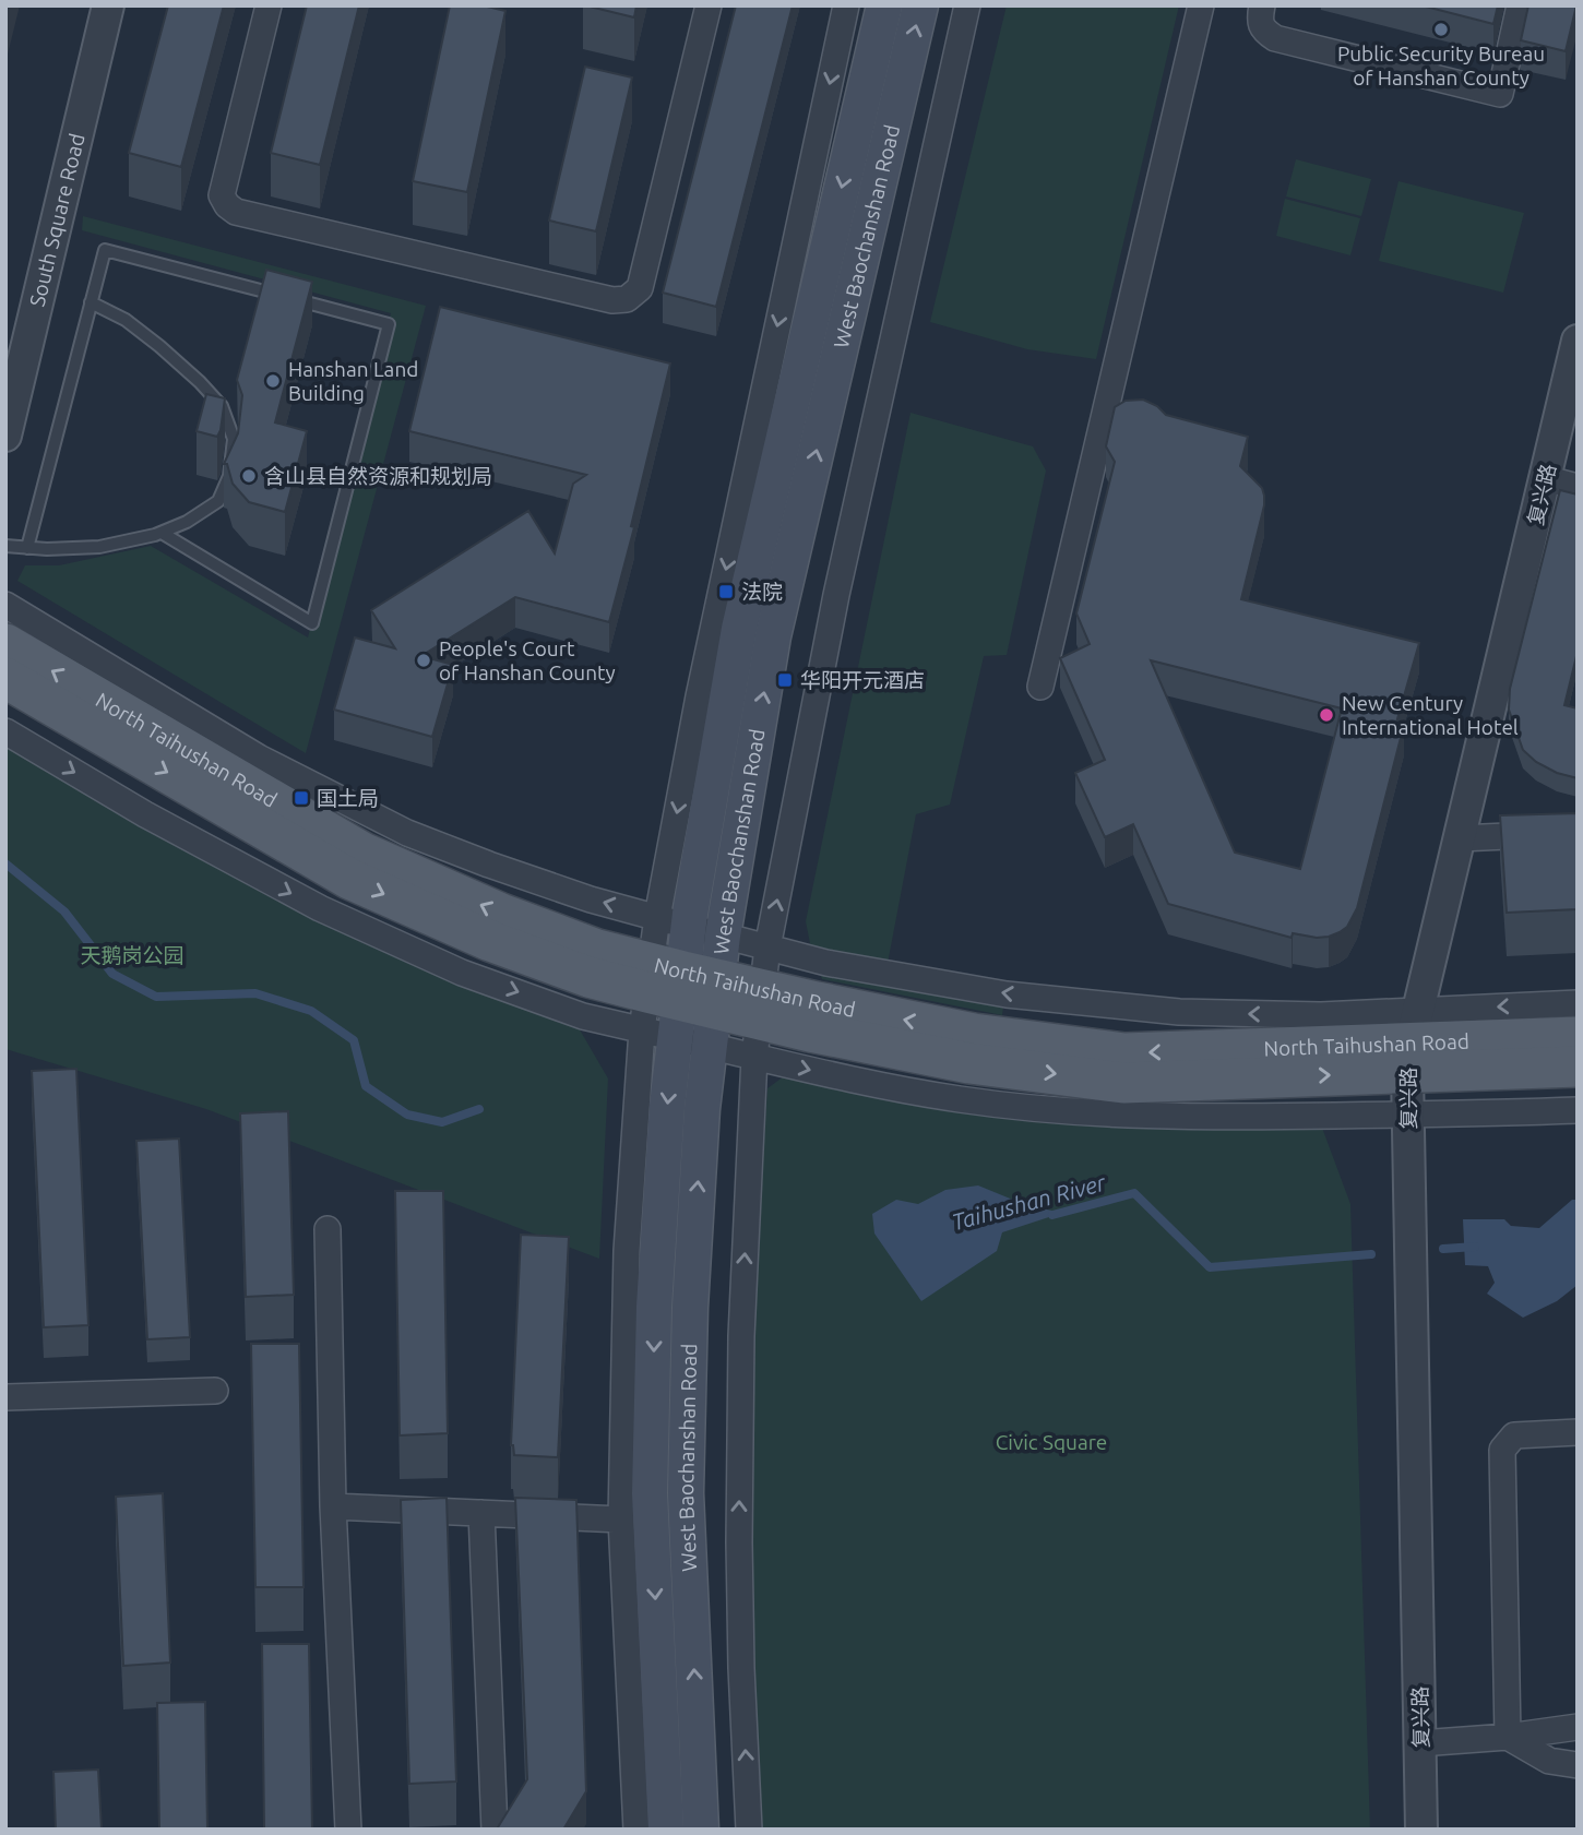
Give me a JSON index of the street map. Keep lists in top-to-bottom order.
{
  "streets": {
    "main road": ["West Baochanshan Road", "North Taihushan Road"],
    "street": ["South Square Road", "复兴路"]
  },
  "crossings": [
    ["West Baochanshan Road", "North Taihushan Road"],
    ["复兴路", "North Taihushan Road"]
  ],
  "water": ["Taihushan River"],
  "parks": ["天鹅岗公园", "Civic Square"],
  "places": {
    "other": [
      "Public Security Bureau of Hanshan County",
      "Hanshan Land Building",
      "含山县自然资源和规划局",
      "People's Court of Hanshan County",
      "New Century International Hotel"
    ],
    "transit": ["法院", "华阳开元酒店", "国土局"]
  }
}
